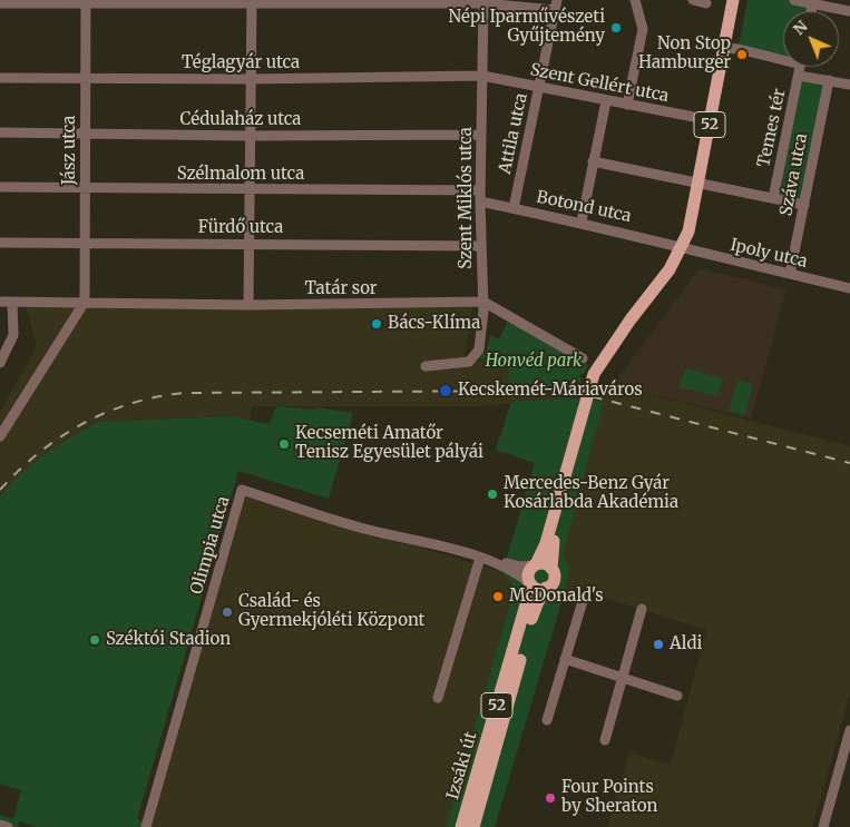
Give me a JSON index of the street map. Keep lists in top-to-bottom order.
{
  "streets": {
    "main road": ["52", "Izsáki út"],
    "street": [
      "Téglagyár utca",
      "Szent Gellért utca",
      "Cédulaház utca",
      "Temes tér",
      "Attila utca",
      "Jász utca",
      "Szélmalom utca",
      "Száva utca",
      "Szent Miklós utca",
      "Botond utca",
      "Fürdő utca",
      "Ipoly utca",
      "Tatár sor",
      "Olimpia utca"
    ]
  },
  "crossings": [
    ["Téglagyár utca", "Szent Gellért utca"],
    ["Téglagyár utca", "Jász utca"],
    ["Téglagyár utca", "Szent Miklós utca"],
    ["Szent Gellért utca", "52"],
    ["Szent Gellért utca", "Attila utca"],
    ["Szent Gellért utca", "Szent Miklós utca"],
    ["Cédulaház utca", "Jász utca"],
    ["Cédulaház utca", "Szent Miklós utca"],
    ["52", "Botond utca"],
    ["52", "Ipoly utca"],
    ["52", "Olimpia utca"],
    ["52", "Izsáki út"],
    ["Attila utca", "Botond utca"],
    ["Jász utca", "Szélmalom utca"],
    ["Jász utca", "Fürdő utca"],
    ["Jász utca", "Tatár sor"],
    ["Szélmalom utca", "Szent Miklós utca"],
    ["Száva utca", "Ipoly utca"],
    ["Szent Miklós utca", "Botond utca"],
    ["Szent Miklós utca", "Fürdő utca"],
    ["Szent Miklós utca", "Tatár sor"],
    ["Botond utca", "Ipoly utca"],
    ["Olimpia utca", "Izsáki út"]
  ],
  "parks": ["Honvéd park"],
  "places": [
    "Népi Iparművészeti Gyűjtemény",
    "Non Stop Hamburger",
    "Bács-Klíma",
    "Kecskemét-Máriaváros",
    "Kecseméti Amatőr Tenisz Egyesület pályái",
    "Mercedes-Benz Gyár Kosárlabda Akadémia",
    "McDonald's",
    "Család- és Gyermekjóléti Központ",
    "Széktói Stadion",
    "Aldi",
    "Four Points by Sheraton"
  ],
  "north": "top left"
}
